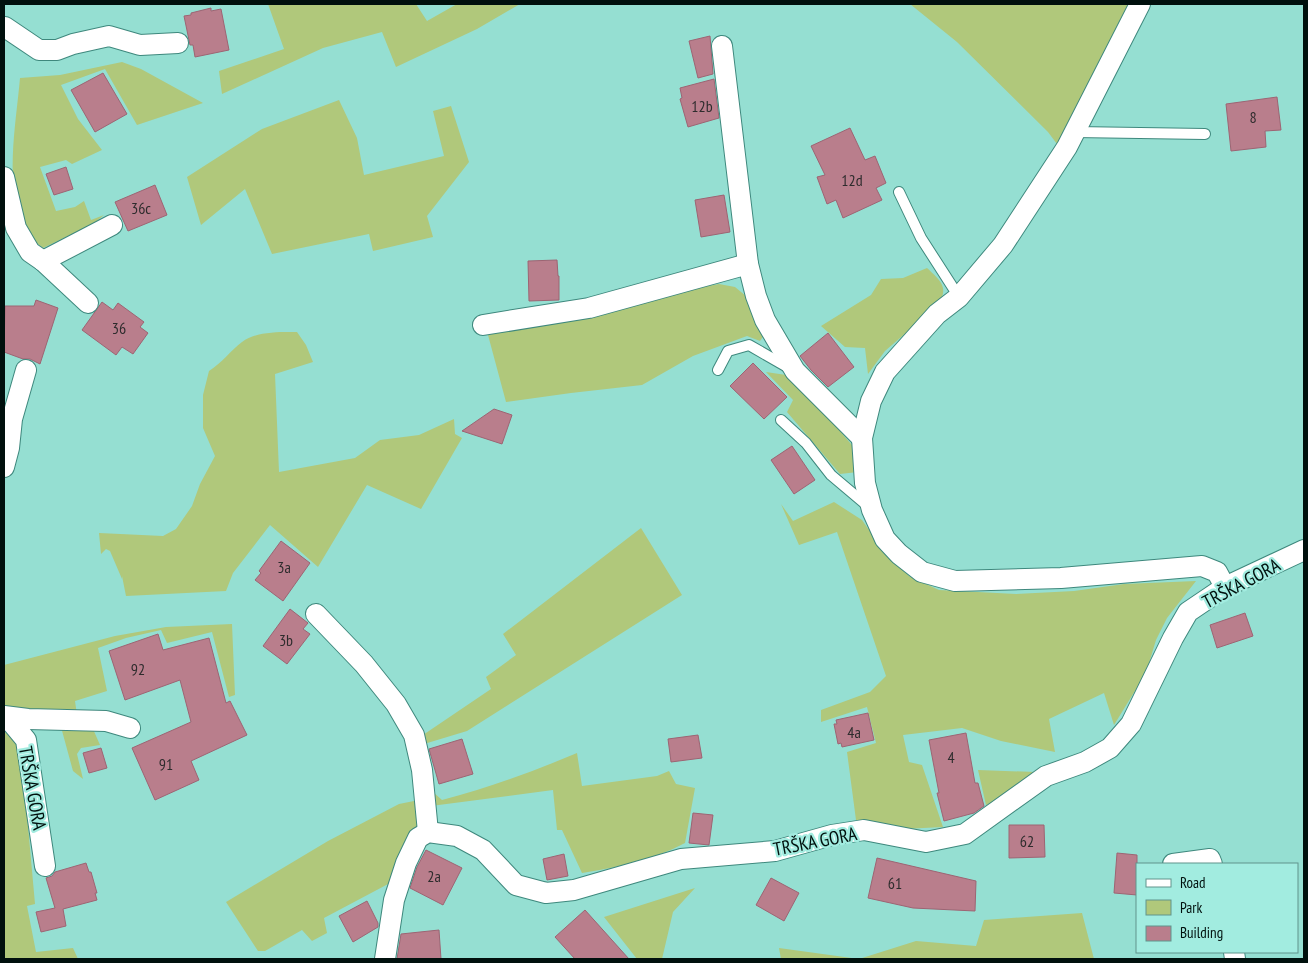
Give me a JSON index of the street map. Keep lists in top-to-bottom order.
{
  "streets": {
    "street": ["TRŠKA GORA"]
  },
  "house_numbers": [
    "12b",
    "8",
    "12d",
    "36c",
    "36",
    "3a",
    "3b",
    "92",
    "4a",
    "4",
    "91",
    "62",
    "2a",
    "61"
  ],
  "legend": ["Road", "Park", "Building"]
}
